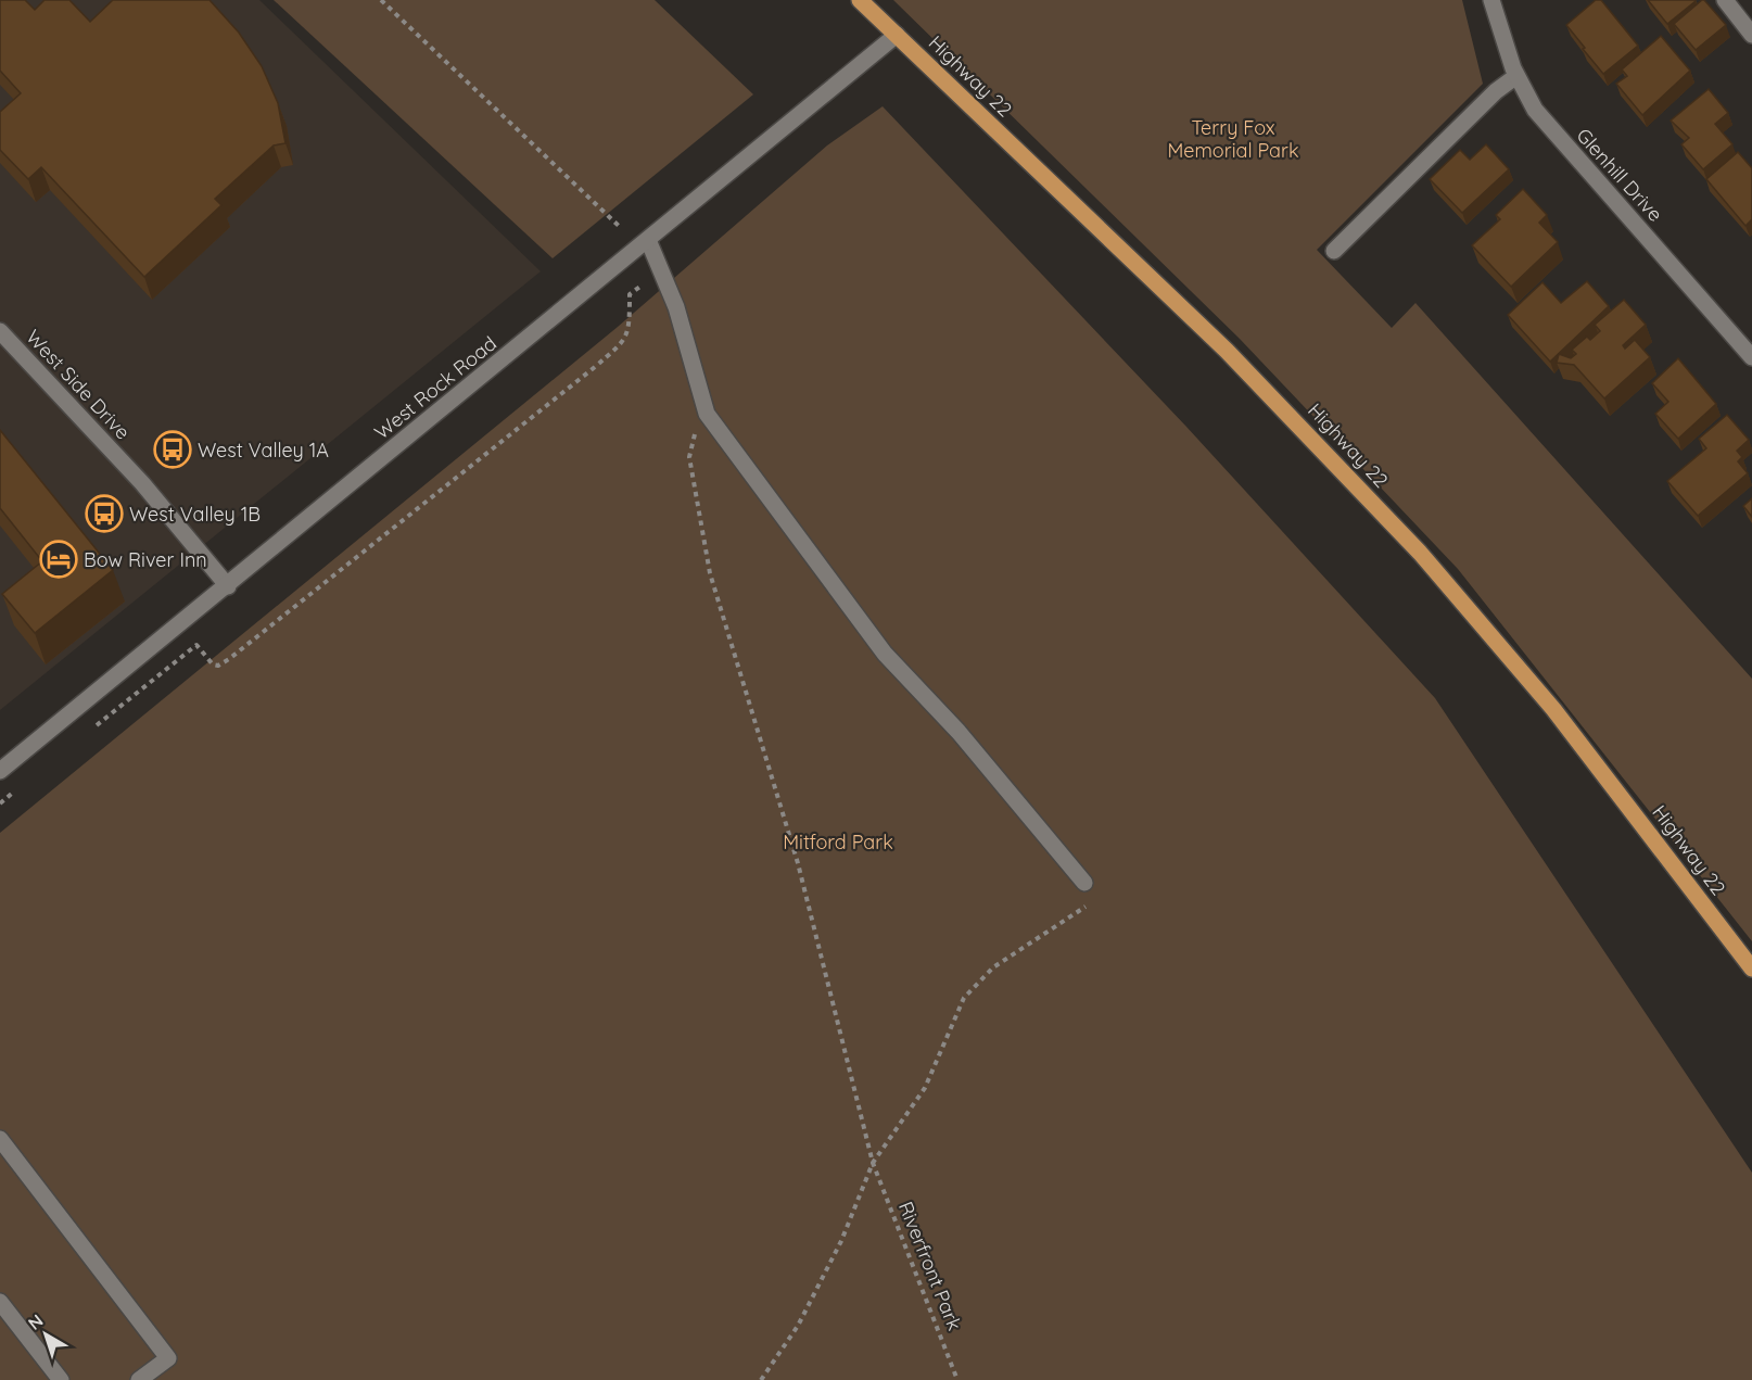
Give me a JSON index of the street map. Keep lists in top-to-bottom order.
{
  "streets": {
    "main road": ["Highway 22"],
    "street": ["Glenhill Drive", "West Side Drive", "West Rock Road"],
    "path": ["Riverfront Park"]
  },
  "crossings": [
    ["Highway 22", "West Rock Road"],
    ["West Side Drive", "West Rock Road"]
  ],
  "parks": ["Terry Fox Memorial Park", "Mitford Park"],
  "places": {
    "bus stop": ["West Valley 1A", "West Valley 1B"],
    "hotel": ["Bow River Inn"]
  },
  "north": "top left"
}
